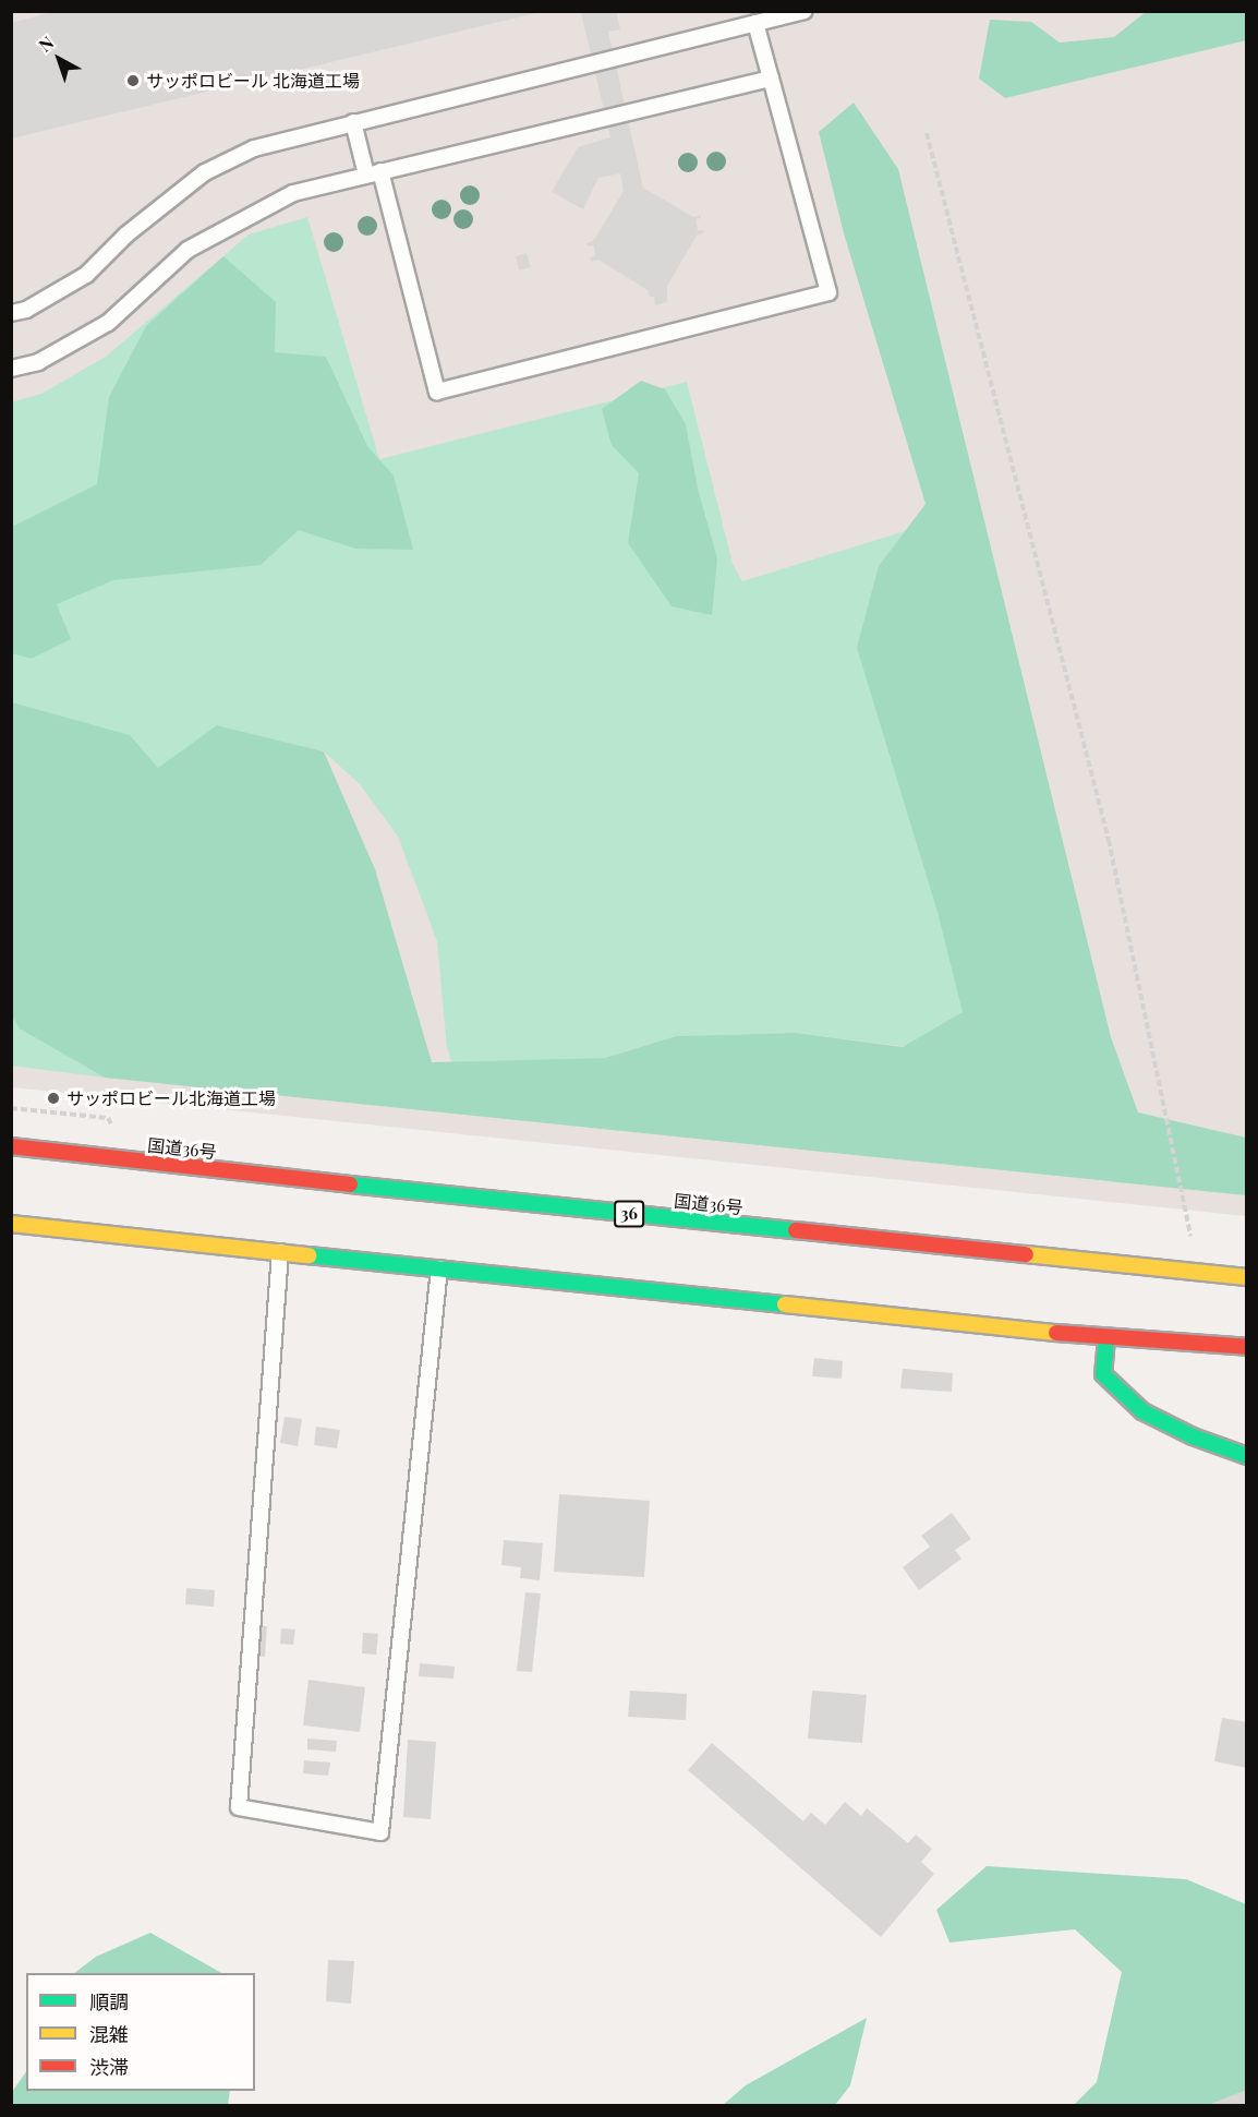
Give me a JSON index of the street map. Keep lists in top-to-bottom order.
{
  "streets": {
    "main road": ["国道36号", "36"]
  },
  "places": ["サッポロビール 北海道工場", "サッポロビール北海道工場"],
  "legend": ["順調", "混雑", "渋滞"],
  "north": "top left"
}
